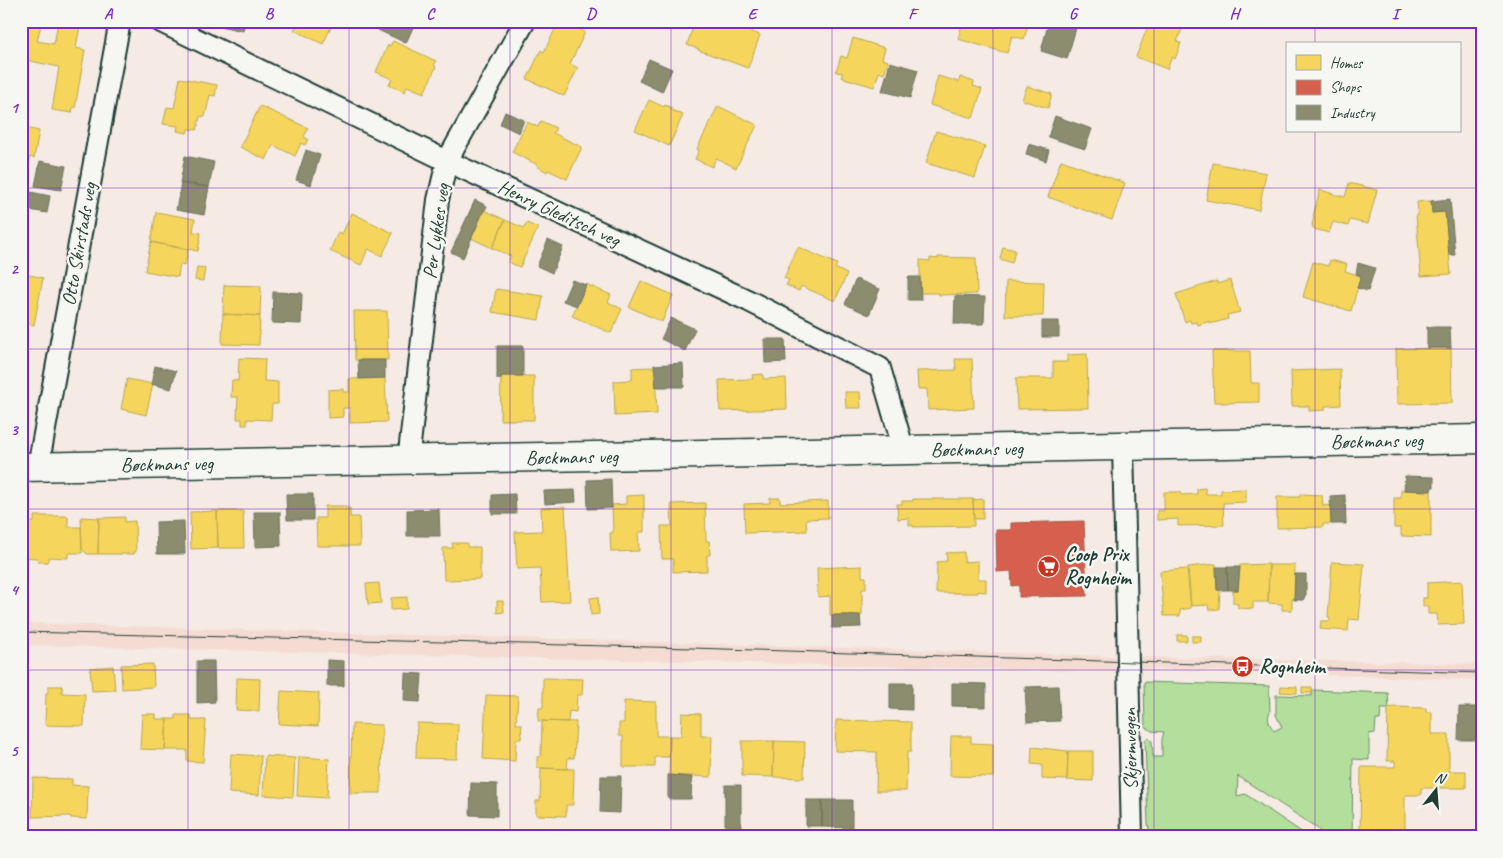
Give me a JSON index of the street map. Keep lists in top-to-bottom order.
{
  "streets": {
    "main road": ["Bøckmans veg"],
    "street": [
      "Henry Gleditsch veg",
      "Per Lykkes veg",
      "Otto Skirstads veg",
      "Skjermvegen"
    ]
  },
  "crossings": [
    ["Henry Gleditsch veg", "Per Lykkes veg"],
    ["Henry Gleditsch veg", "Bøckmans veg"],
    ["Per Lykkes veg", "Bøckmans veg"],
    ["Otto Skirstads veg", "Bøckmans veg"],
    ["Bøckmans veg", "Skjermvegen"]
  ],
  "places": {
    "supermarket": ["Coop Prix Rognheim"],
    "bus stop": ["Rognheim"]
  },
  "legend": ["Homes", "Shops", "Industry"],
  "north": "top",
  "grid": {
    "columns": [
      "A",
      "B",
      "C",
      "D",
      "E",
      "F",
      "G",
      "H",
      "I"
    ],
    "rows": [
      "1",
      "2",
      "3",
      "4",
      "5"
    ]
  }
}
